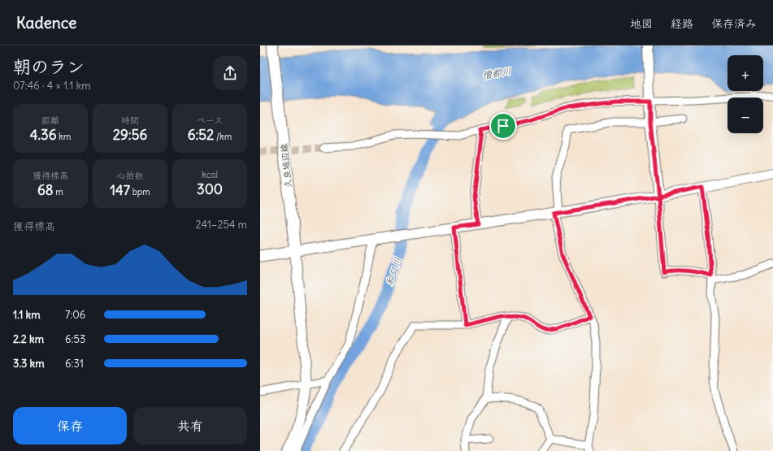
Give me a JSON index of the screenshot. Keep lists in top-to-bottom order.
{
  "streets": {
    "main road": ["久良城辺線"]
  },
  "water": ["僧都川", "和口川"],
  "page": {
    "header": "Kadence",
    "nav": ["地図", "経路", "保存済み"],
    "heading": ["朝のラン", "07:46 · 4 × 1.1 km"],
    "map_buttons": ["+", "−"],
    "stats": [
      ["距離", "4.36 km"],
      ["時間", "29:56"],
      ["ペース", "6:52 /km"],
      ["獲得標高", "68 m"],
      ["心拍数", "147 bpm"],
      ["kcal", "300"]
    ],
    "chart": ["獲得標高", "241–254 m"],
    "list": [
      {
        "name": "1.1 km",
        "note": "7:06"
      },
      {
        "name": "2.2 km",
        "note": "6:53"
      },
      {
        "name": "3.3 km",
        "note": "6:31"
      }
    ],
    "buttons": ["保存", "共有"]
  }
}
